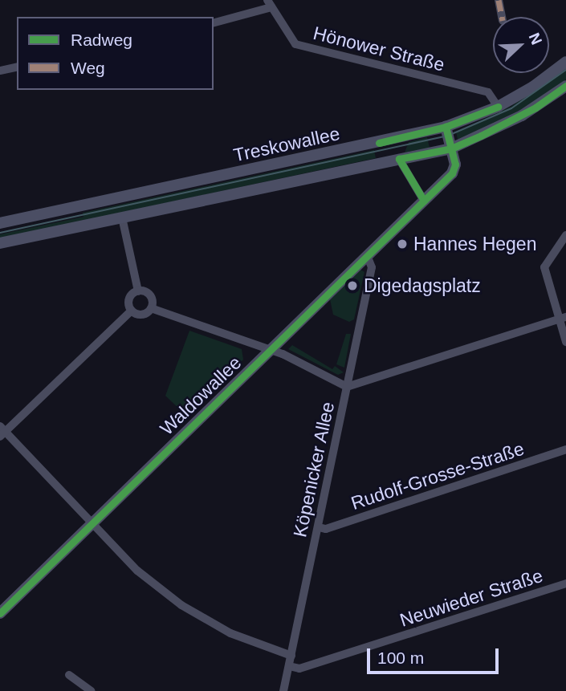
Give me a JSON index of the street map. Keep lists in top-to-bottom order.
{
  "streets": {
    "main road": ["Treskowallee", "Waldowallee"],
    "street": [
      "Hönower Straße",
      "Köpenicker Allee",
      "Rudolf-Grosse-Straße",
      "Neuwieder Straße"
    ]
  },
  "crossings": [
    ["Hönower Straße", "Treskowallee"],
    ["Treskowallee", "Waldowallee"],
    ["Waldowallee", "Köpenicker Allee"],
    ["Köpenicker Allee", "Rudolf-Grosse-Straße"],
    ["Köpenicker Allee", "Neuwieder Straße"]
  ],
  "places": ["Hannes Hegen", "Digedagsplatz"],
  "legend": ["Radweg", "Weg"],
  "scale_bar": "100 m",
  "north": "top right"
}
